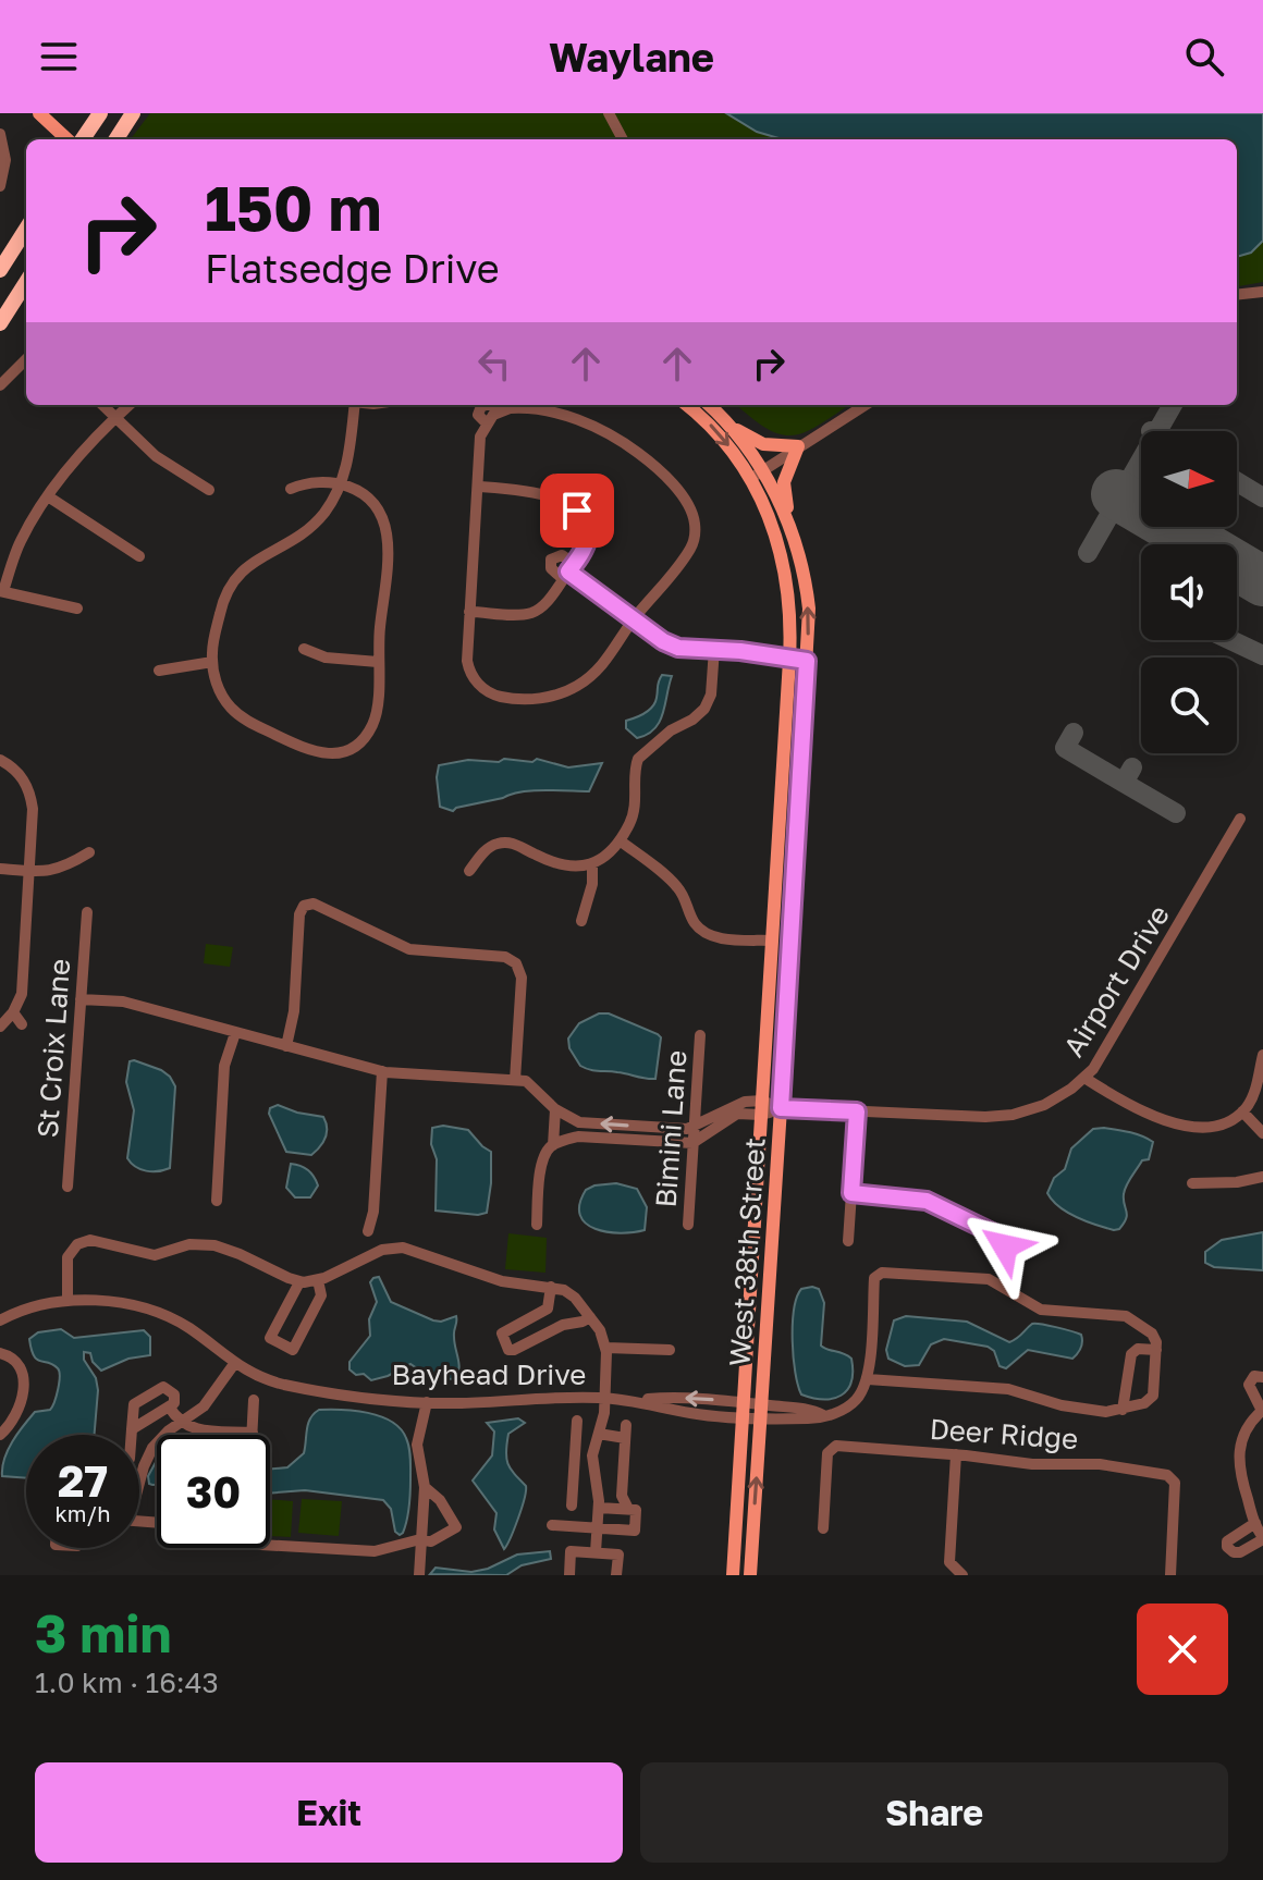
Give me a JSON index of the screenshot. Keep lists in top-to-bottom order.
{
  "streets": {
    "main road": ["West 38th Street"],
    "street": [
      "Airport Drive",
      "St Croix Lane",
      "Bimini Lane",
      "Bayhead Drive",
      "Deer Ridge"
    ]
  },
  "crossings": [
    ["Airport Drive", "West 38th Street"],
    ["West 38th Street", "Bayhead Drive"]
  ],
  "north": "right",
  "page": {
    "header": "Waylane",
    "turn": ["150 m", "Flatsedge Drive"],
    "speed": "27 km/h",
    "limit": "30",
    "heading": ["3 min", "1.0 km · 16:43"],
    "buttons": ["Exit", "Share"]
  }
}
